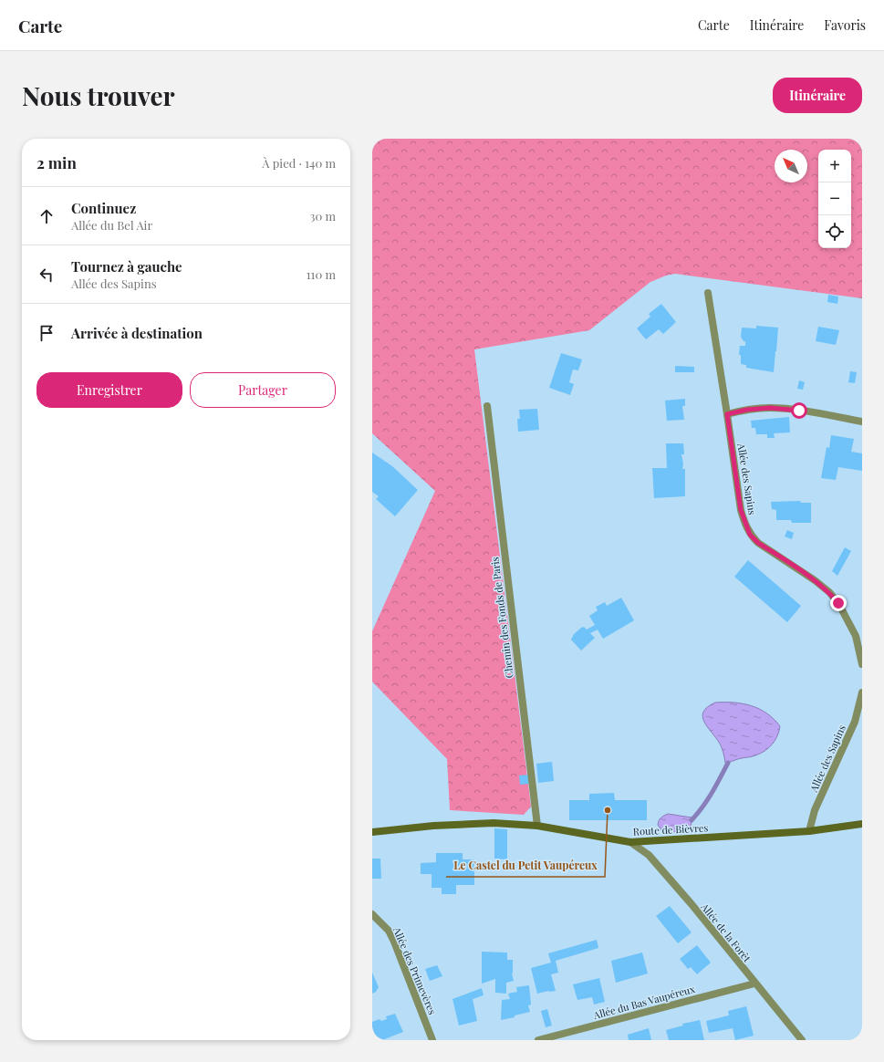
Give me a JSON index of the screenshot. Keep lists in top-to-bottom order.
{
  "streets": {
    "street": [
      "Allée des Sapins",
      "Chemin des Fonds de Paris",
      "Route de Bièvres",
      "Allée de la Forêt",
      "Allée des Primevères",
      "Allée du Bas Vaupéreux"
    ]
  },
  "crossings": [
    ["Allée des Sapins", "Route de Bièvres"],
    ["Chemin des Fonds de Paris", "Route de Bièvres"],
    ["Route de Bièvres", "Allée de la Forêt"],
    ["Allée de la Forêt", "Allée du Bas Vaupéreux"]
  ],
  "places": ["Le Castel du Petit Vaupéreux"],
  "north": "top left",
  "page": {
    "header": "Carte",
    "nav": ["Carte", "Itinéraire", "Favoris"],
    "buttons": [
      "Itinéraire",
      ["Enregistrer", "Partager"]
    ],
    "title": "Nous trouver",
    "heading": ["2 min", "À pied · 140 m"],
    "map_buttons": ["+", "−"],
    "list": [
      ["Continuez", "Allée du Bel Air", "30 m"],
      ["Tournez à gauche", "Allée des Sapins", "110 m"],
      "Arrivée à destination"
    ]
  }
}
